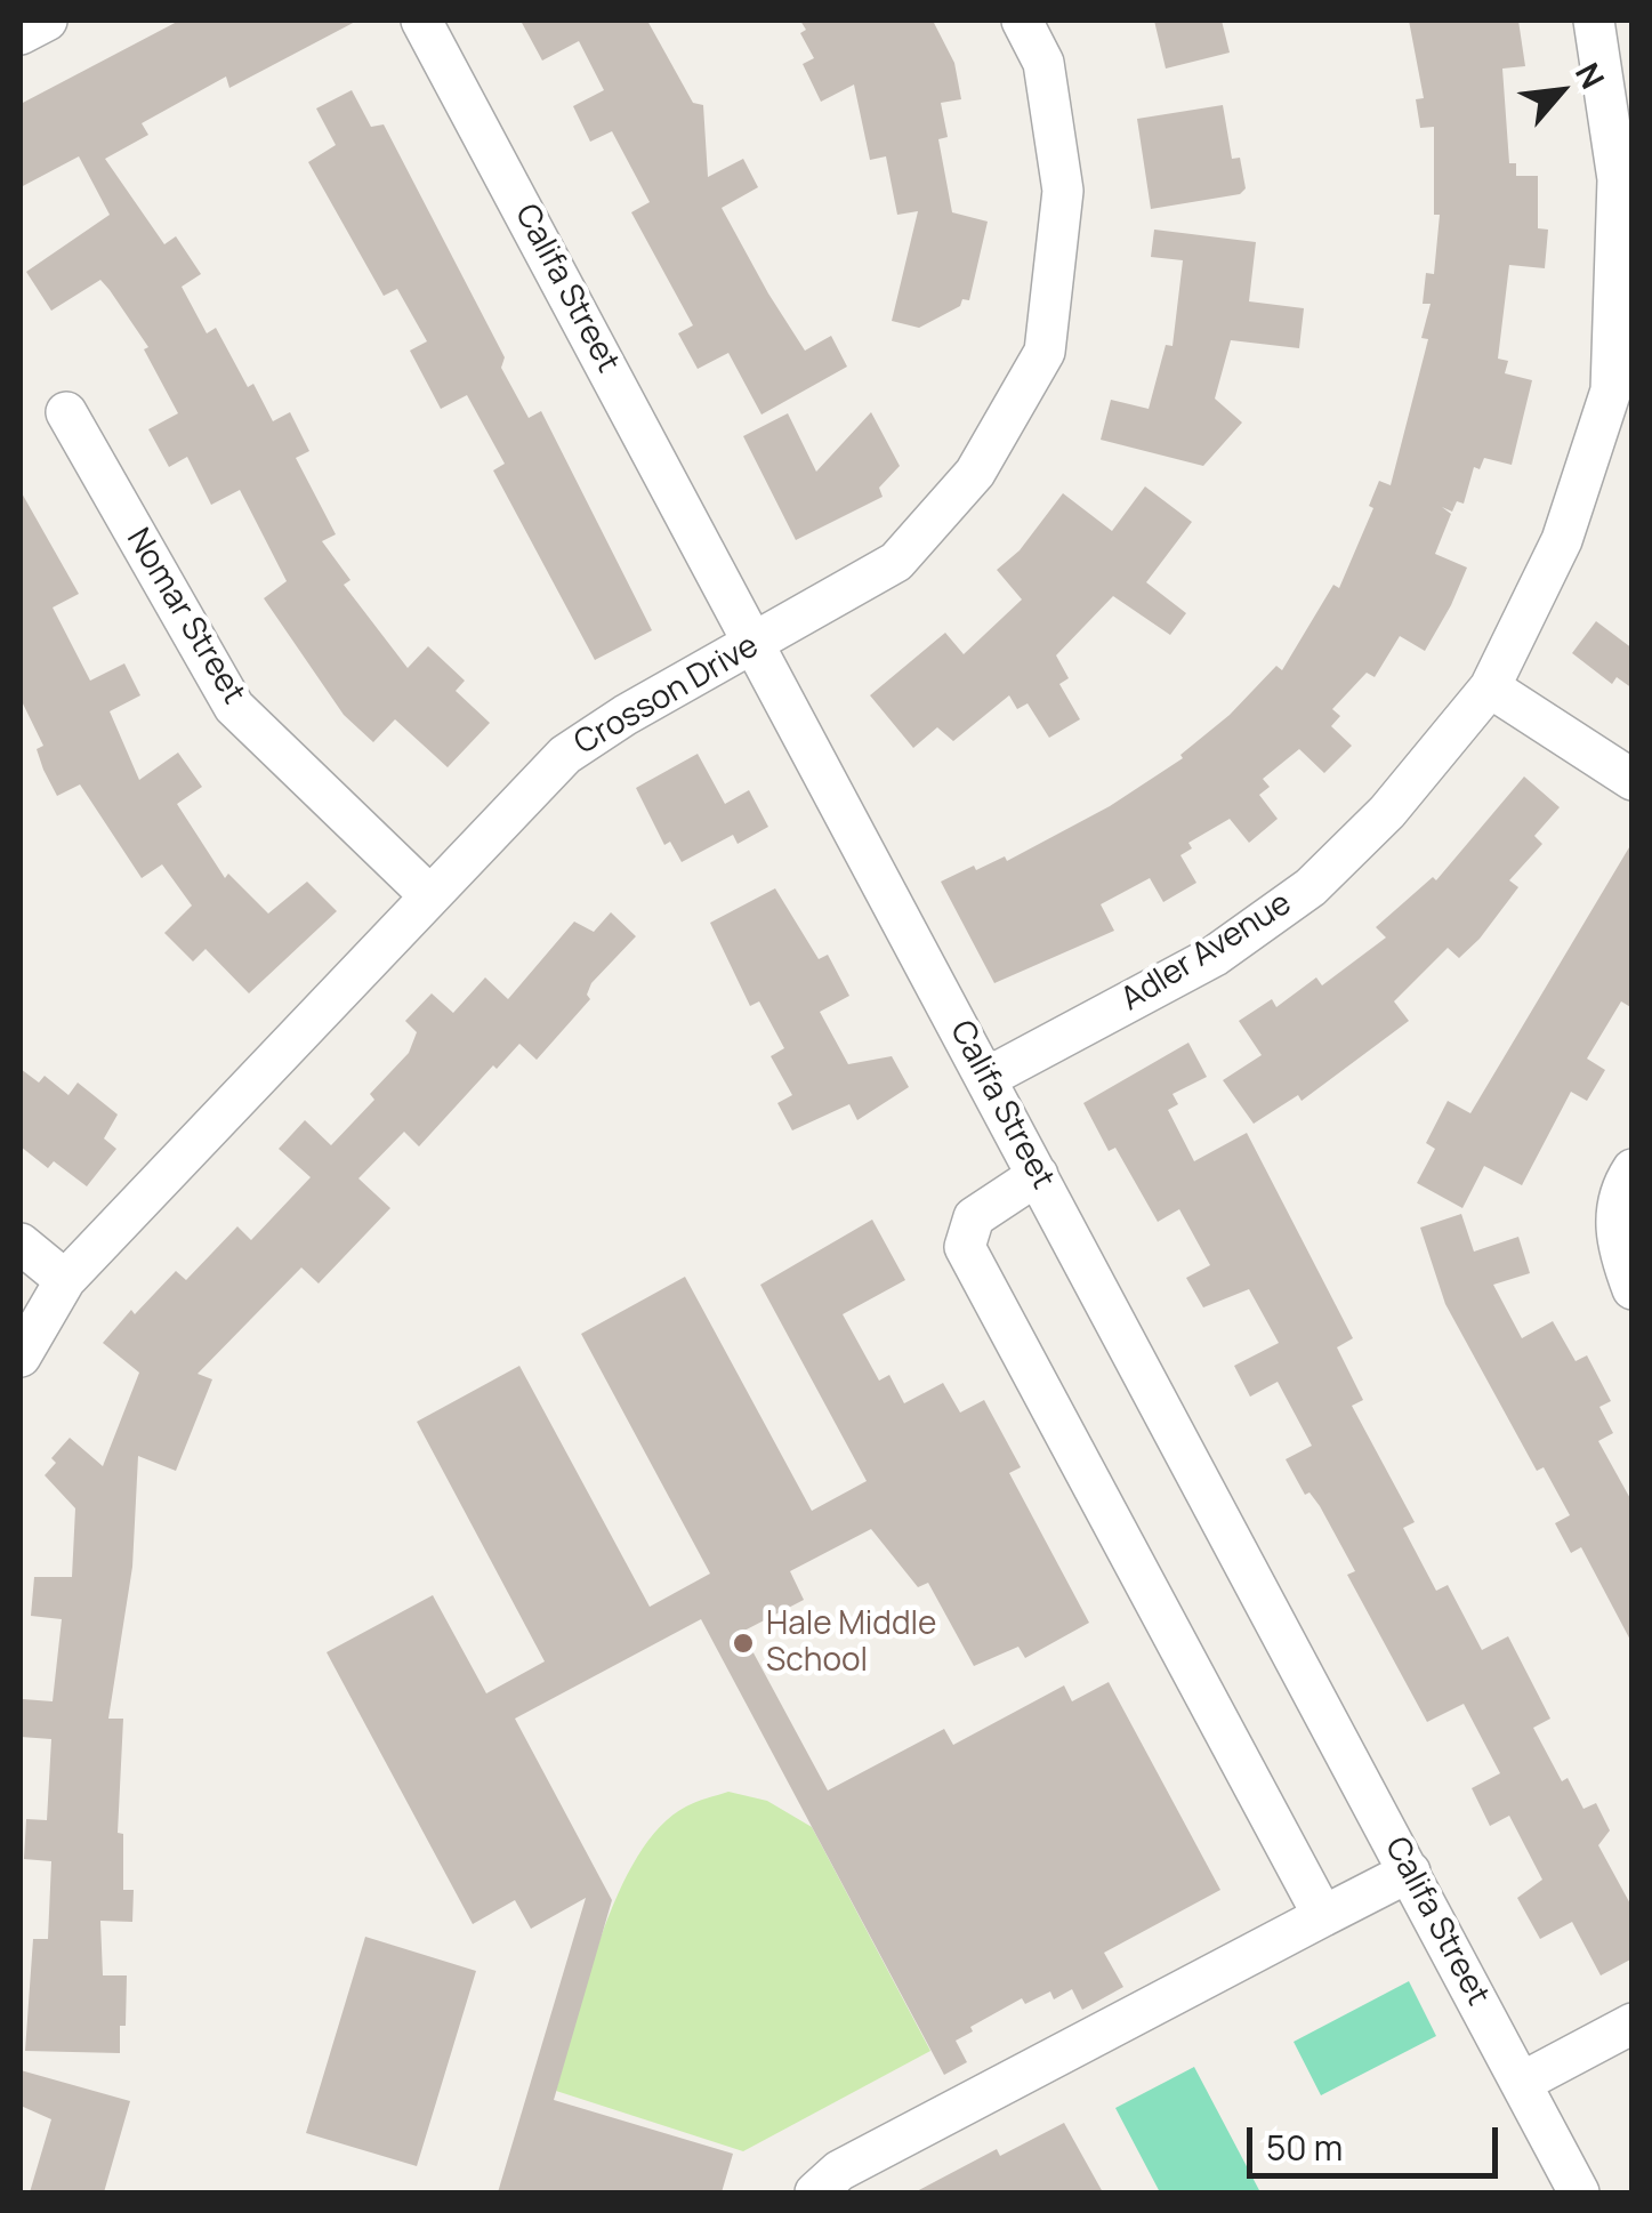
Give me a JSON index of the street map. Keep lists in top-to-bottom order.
{
  "streets": {
    "street": [
      "Califa Street",
      "Nomar Street",
      "Crosson Drive",
      "Adler Avenue"
    ]
  },
  "crossings": [
    ["Califa Street", "Crosson Drive"],
    ["Califa Street", "Adler Avenue"],
    ["Nomar Street", "Crosson Drive"]
  ],
  "places": ["Hale Middle School"],
  "scale_bar": "50 m",
  "north": "top right"
}
